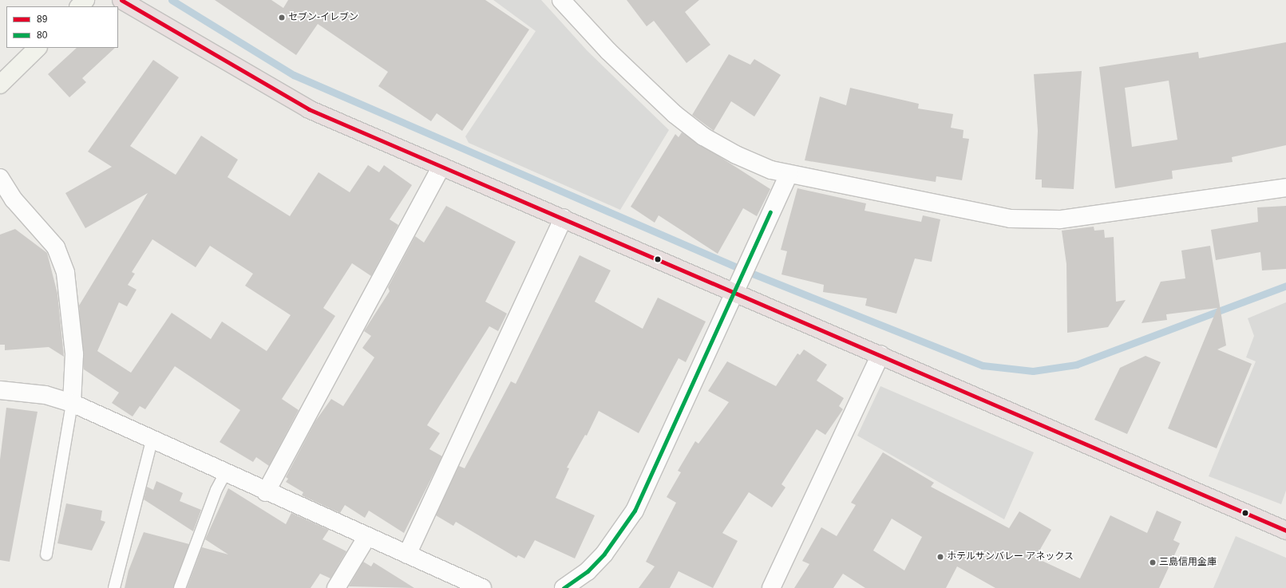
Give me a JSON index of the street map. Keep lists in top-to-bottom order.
{
  "places": ["セブン-イレブン", "ホテルサンバレー アネックス", "三島信用金庫"],
  "lines": ["transit line 89", "transit line 80"],
  "legend": ["89", "80"]
}
